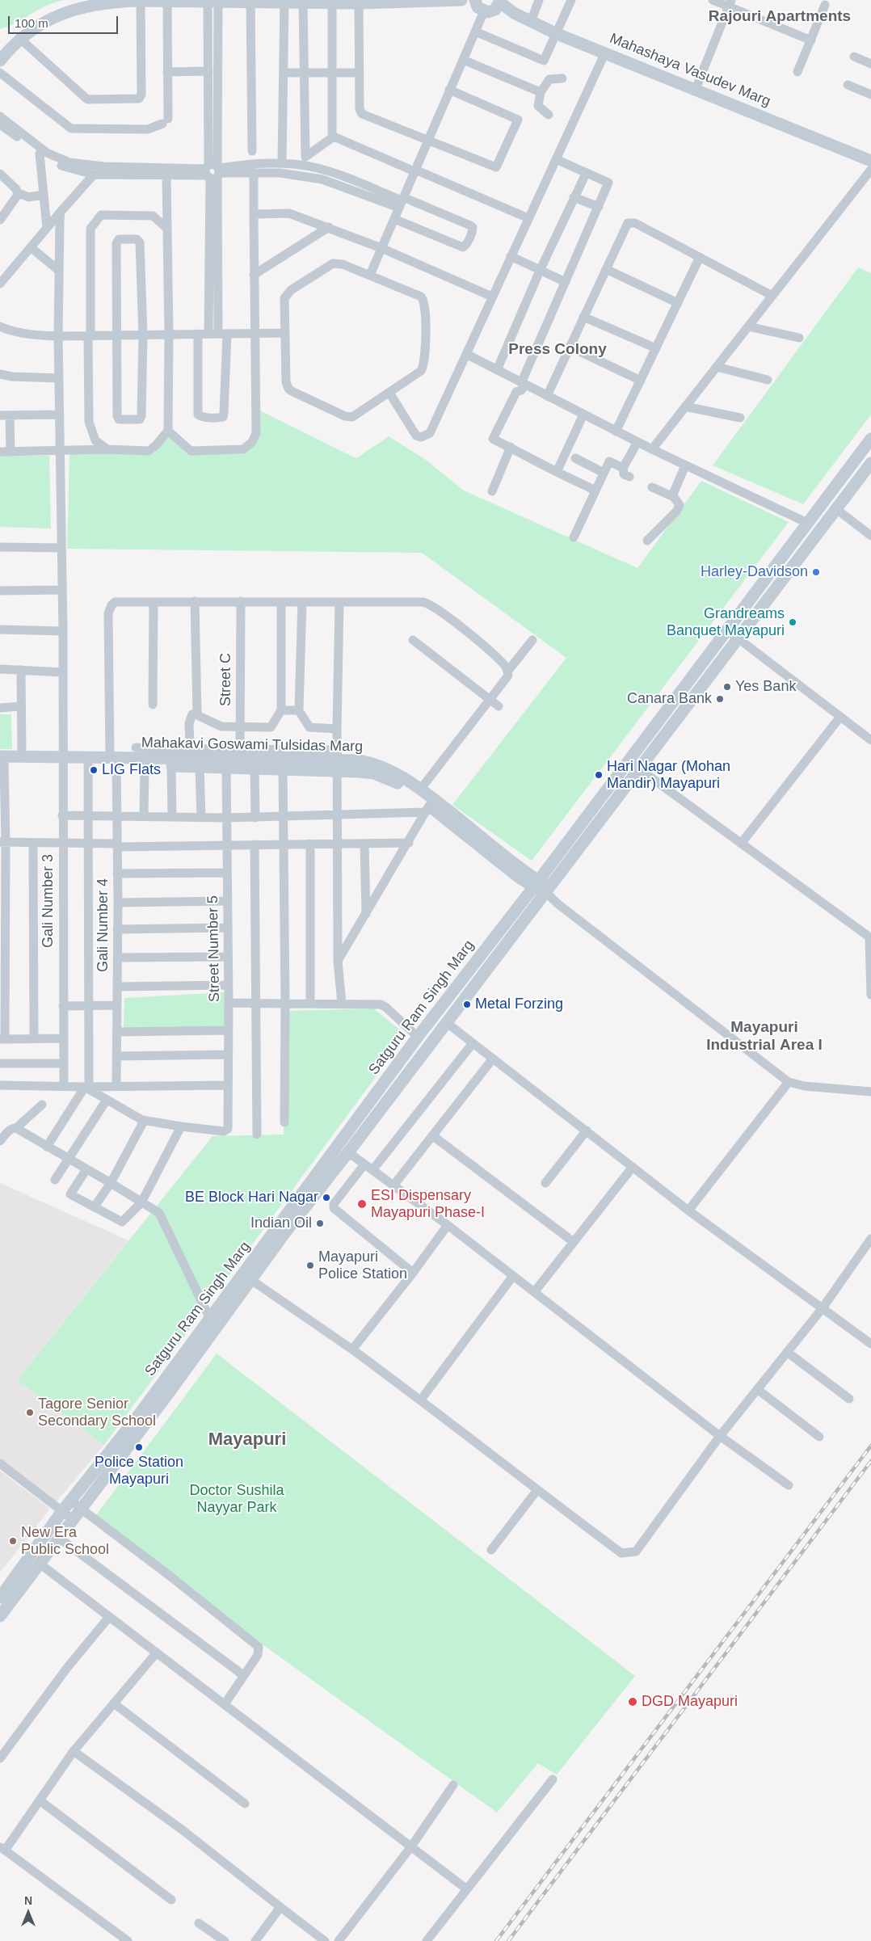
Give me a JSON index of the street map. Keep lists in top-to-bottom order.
{
  "streets": {
    "main road": ["Mahashaya Vasudev Marg", "Mahakavi Goswami Tulsidas Marg", "Satguru Ram Singh Marg"],
    "street": [
      "Street C",
      "Gali Number 3",
      "Gali Number 4",
      "Street Number 5"
    ]
  },
  "crossings": [
    ["Street C", "Mahakavi Goswami Tulsidas Marg"],
    ["Mahakavi Goswami Tulsidas Marg", "Gali Number 3"],
    ["Mahakavi Goswami Tulsidas Marg", "Gali Number 4"],
    ["Mahakavi Goswami Tulsidas Marg", "Street Number 5"],
    ["Mahakavi Goswami Tulsidas Marg", "Satguru Ram Singh Marg"]
  ],
  "districts": [
    "Rajouri Apartments",
    "Press Colony",
    "Mayapuri Industrial Area I",
    "Mayapuri"
  ],
  "parks": ["Doctor Sushila Nayyar Park"],
  "places": [
    "Harley-Davidson",
    "Grandreams Banquet Mayapuri",
    "Yes Bank",
    "Canara Bank",
    "LIG Flats",
    "Hari Nagar (Mohan Mandir) Mayapuri",
    "Metal Forzing",
    "BE Block Hari Nagar",
    "ESI Dispensary Mayapuri Phase-I",
    "Indian Oil",
    "Mayapuri Police Station",
    "Tagore Senior Secondary School",
    "Police Station Mayapuri",
    "New Era Public School",
    "DGD Mayapuri"
  ],
  "scale_bar": "100 m",
  "north": "top"
}
